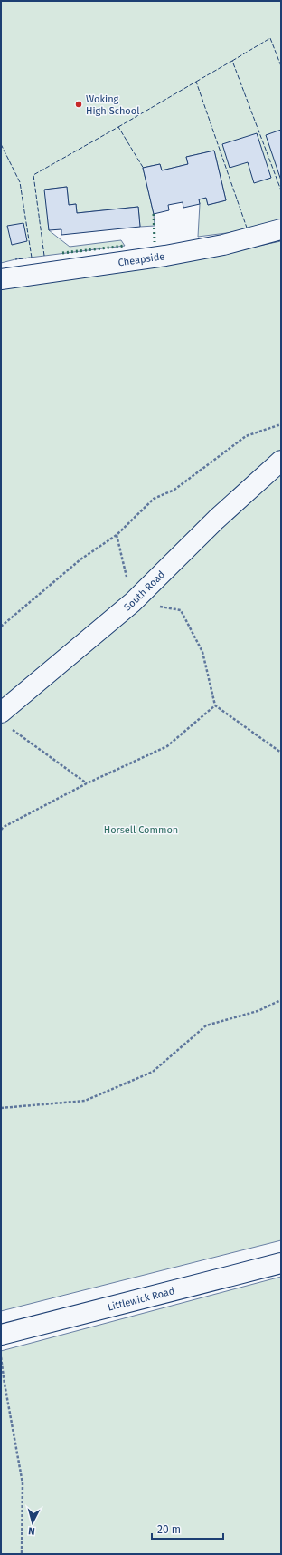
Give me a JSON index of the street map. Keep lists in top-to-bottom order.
{
  "streets": {
    "street": ["Cheapside", "South Road", "Littlewick Road"]
  },
  "parks": ["Horsell Common"],
  "places": ["Woking High School"],
  "scale_bar": "20 m",
  "north": "bottom"
}
